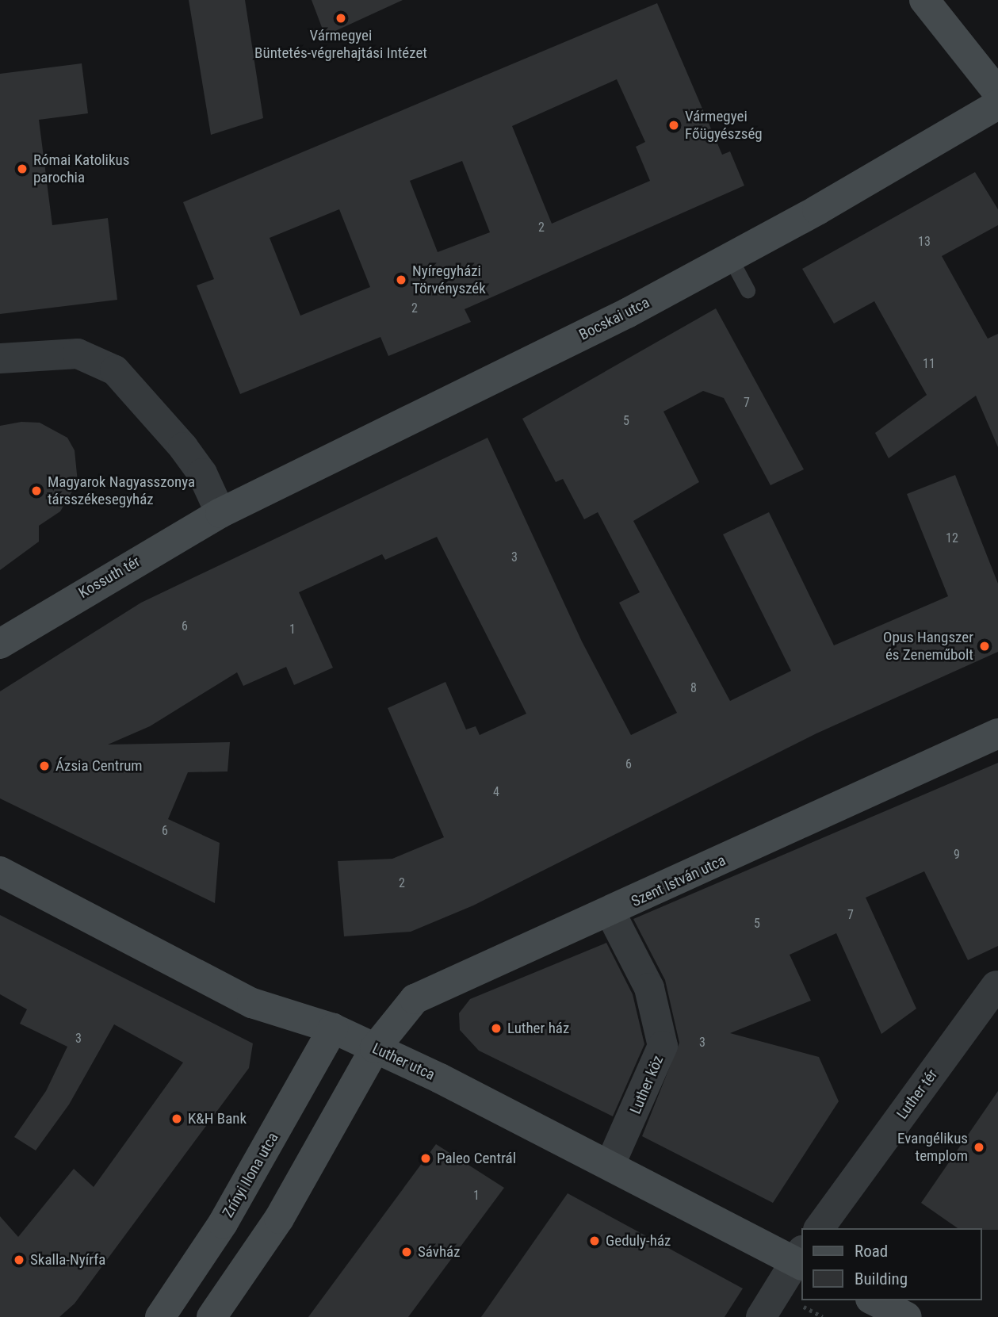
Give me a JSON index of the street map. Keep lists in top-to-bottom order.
{
  "streets": {
    "street": [
      "Bocskai utca",
      "Kossuth tér",
      "Szent István utca",
      "Luther utca",
      "Luther köz",
      "Luther tér",
      "Zrínyi Ilona utca"
    ]
  },
  "crossings": [
    ["Bocskai utca", "Kossuth tér"],
    ["Szent István utca", "Luther utca"],
    ["Szent István utca", "Luther köz"],
    ["Luther utca", "Luther köz"],
    ["Luther utca", "Zrínyi Ilona utca"]
  ],
  "places": [
    "Vármegyei Büntetés-végrehajtási Intézet",
    "Vármegyei Főügyészség",
    "Római Katolikus parochia",
    "Nyíregyházi Törvényszék",
    "Magyarok Nagyasszonya társszékesegyház",
    "Opus Hangszer és Zeneműbolt",
    "Ázsia Centrum",
    "Luther ház",
    "K&H Bank",
    "Evangélikus templom",
    "Paleo Centrál",
    "Geduly-ház",
    "Sávház",
    "Skalla-Nyírfa"
  ],
  "house_numbers": [
    "2",
    "13",
    "2",
    "11",
    "7",
    "5",
    "12",
    "3",
    "6",
    "1",
    "8",
    "6",
    "4",
    "6",
    "9",
    "2",
    "7",
    "5",
    "3",
    "3",
    "1"
  ],
  "legend": ["Road", "Building"]
}
